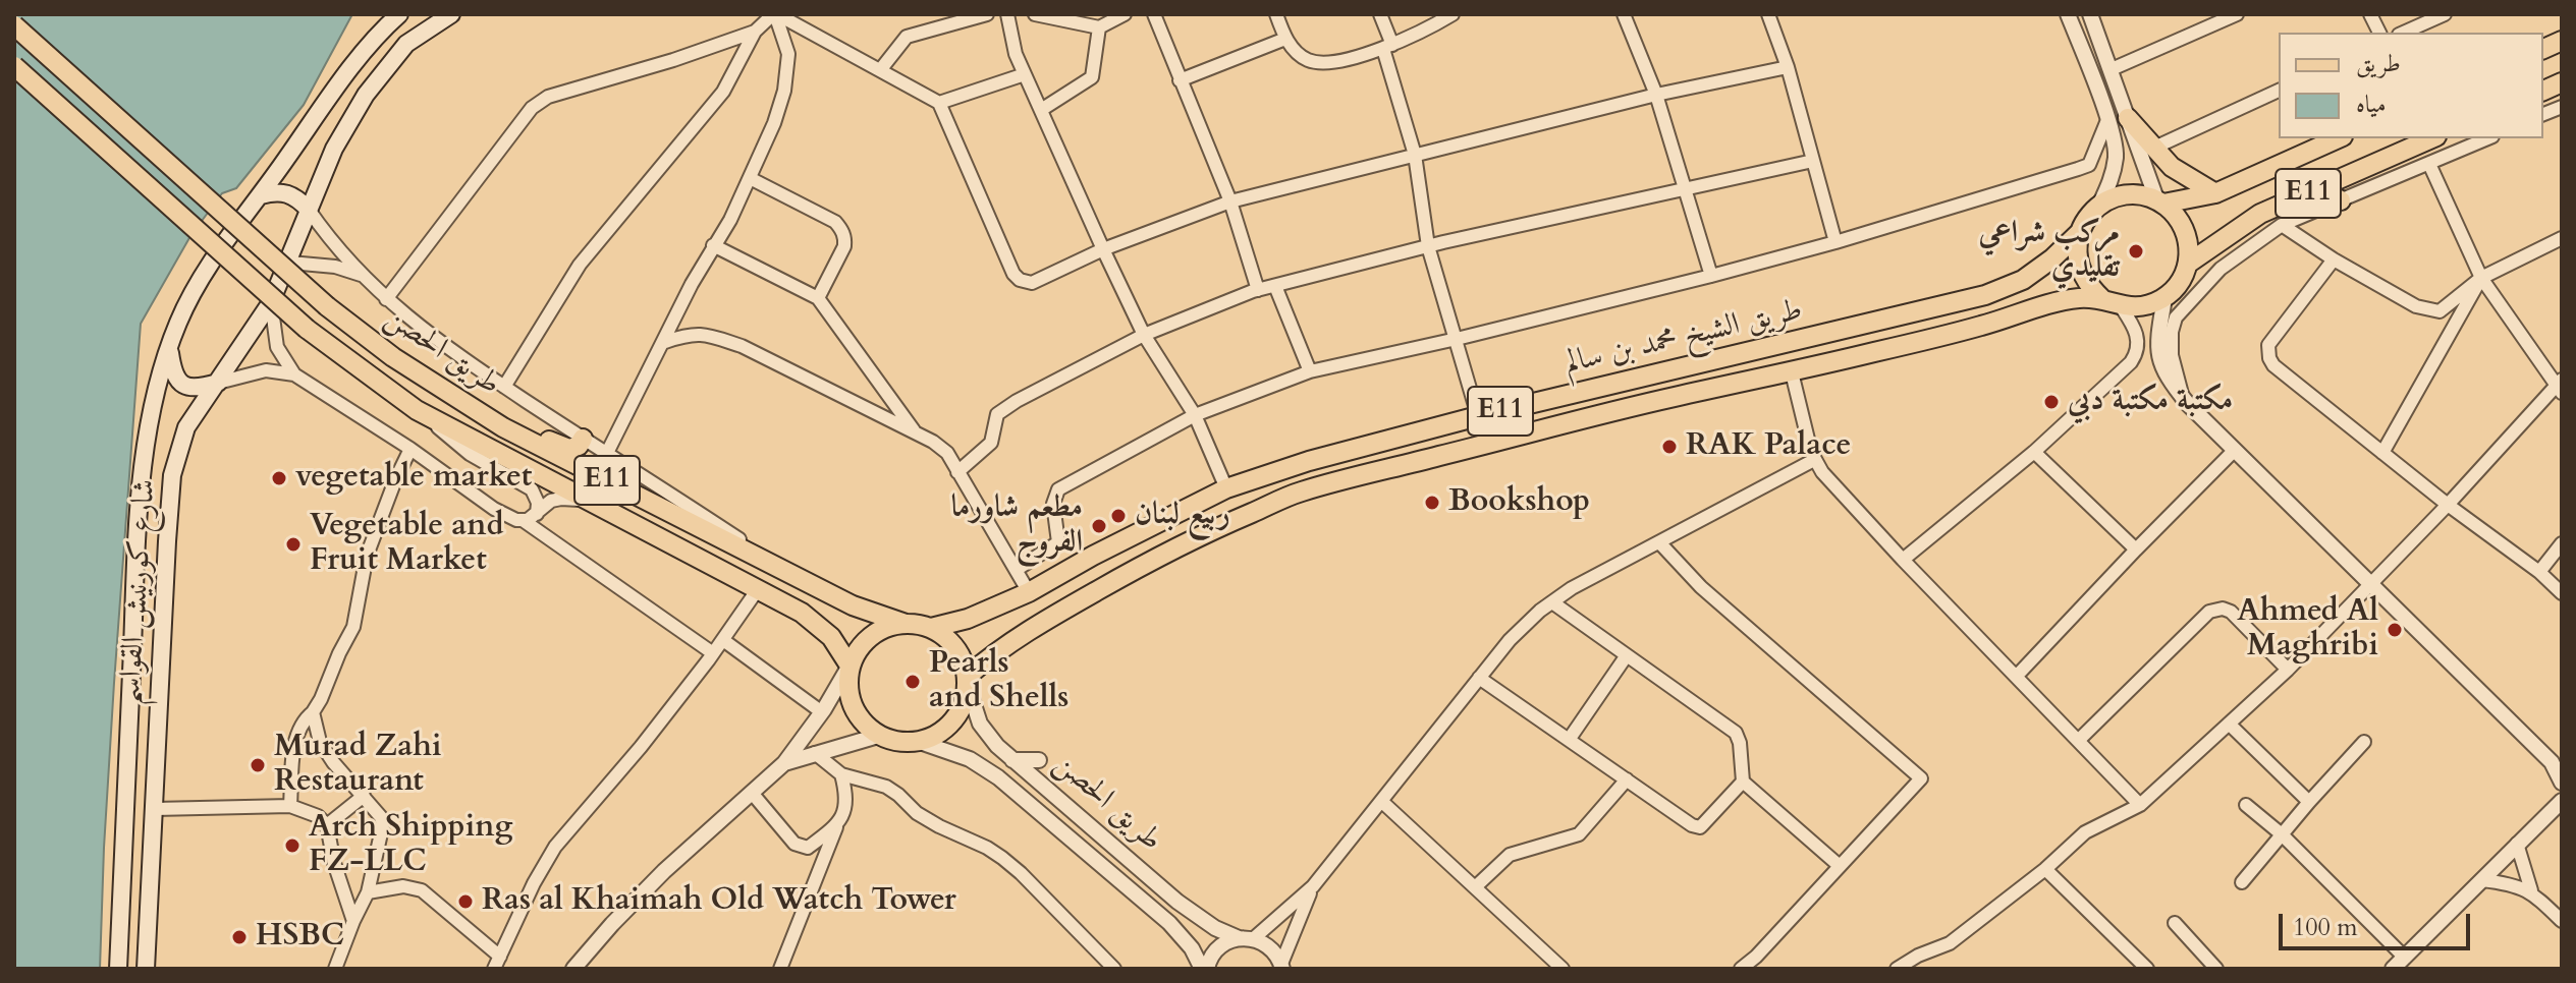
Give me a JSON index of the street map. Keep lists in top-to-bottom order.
{
  "streets": {
    "main road": [
      "E11",
      "طريق الشيخ محمد بن سالم",
      "طريق الحصن",
      "شارع كورنيش القواسم"
    ]
  },
  "crossings": [
    ["E11", "طريق الشيخ محمد بن سالم"],
    ["طريق الشيخ محمد بن سالم", "طريق الحصن"]
  ],
  "places": [
    "مركب شراعي تقليدي",
    "مكتبة مكتبة دبي",
    "RAK Palace",
    "vegetable market",
    "Bookshop",
    "ربيع لبنان",
    "مطعم شاورما الفروج",
    "Vegetable and Fruit Market",
    "Ahmed Al Maghribi",
    "Pearls and Shells",
    "Murad Zahi Restaurant",
    "Arch Shipping FZ-LLC",
    "Ras al Khaimah Old Watch Tower",
    "HSBC"
  ],
  "legend": ["طريق", "مياه"],
  "scale_bar": "100 m"
}
